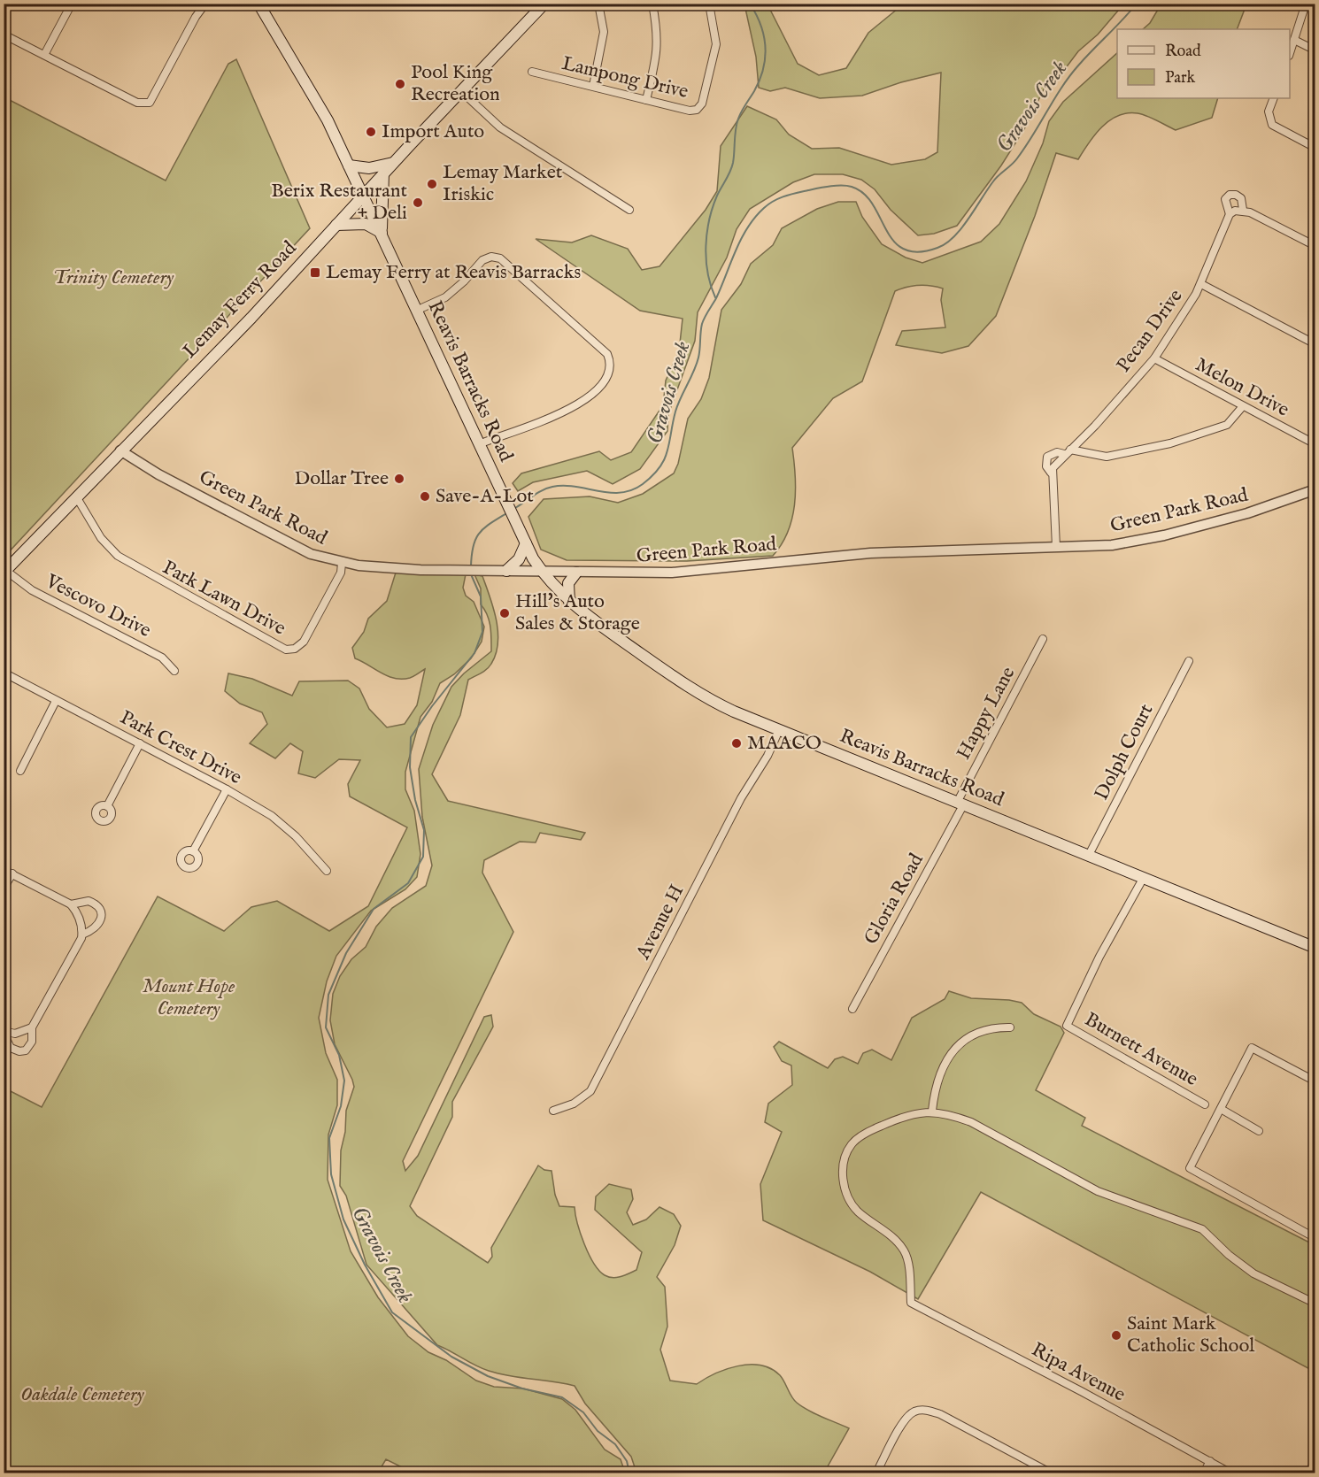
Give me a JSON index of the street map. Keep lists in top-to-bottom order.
{
  "streets": {
    "main road": ["Lemay Ferry Road", "Reavis Barracks Road"],
    "street": [
      "Lampong Drive",
      "Pecan Drive",
      "Melon Drive",
      "Green Park Road",
      "Park Lawn Drive",
      "Vescovo Drive",
      "Happy Lane",
      "Park Crest Drive",
      "Dolph Court",
      "Gloria Road",
      "Avenue H",
      "Burnett Avenue",
      "Ripa Avenue"
    ]
  },
  "crossings": [
    ["Lemay Ferry Road", "Reavis Barracks Road"],
    ["Lemay Ferry Road", "Green Park Road"],
    ["Lemay Ferry Road", "Park Lawn Drive"],
    ["Lemay Ferry Road", "Vescovo Drive"],
    ["Pecan Drive", "Melon Drive"],
    ["Pecan Drive", "Green Park Road"],
    ["Reavis Barracks Road", "Green Park Road"],
    ["Reavis Barracks Road", "Happy Lane"],
    ["Reavis Barracks Road", "Dolph Court"],
    ["Reavis Barracks Road", "Gloria Road"],
    ["Reavis Barracks Road", "Avenue H"],
    ["Reavis Barracks Road", "Burnett Avenue"],
    ["Green Park Road", "Park Lawn Drive"],
    ["Happy Lane", "Gloria Road"]
  ],
  "water": ["Gravois Creek"],
  "parks": ["Trinity Cemetery", "Mount Hope Cemetery", "Oakdale Cemetery"],
  "places": {
    "other": [
      "Pool King Recreation",
      "Import Auto",
      "Lemay Market Iriskic",
      "Berix Restaurant + Deli",
      "Dollar Tree",
      "Save-A-Lot",
      "Hill's Auto Sales & Storage",
      "MAACO",
      "Saint Mark Catholic School"
    ],
    "transit": ["Lemay Ferry at Reavis Barracks"]
  },
  "legend": ["Road", "Park"]
}
